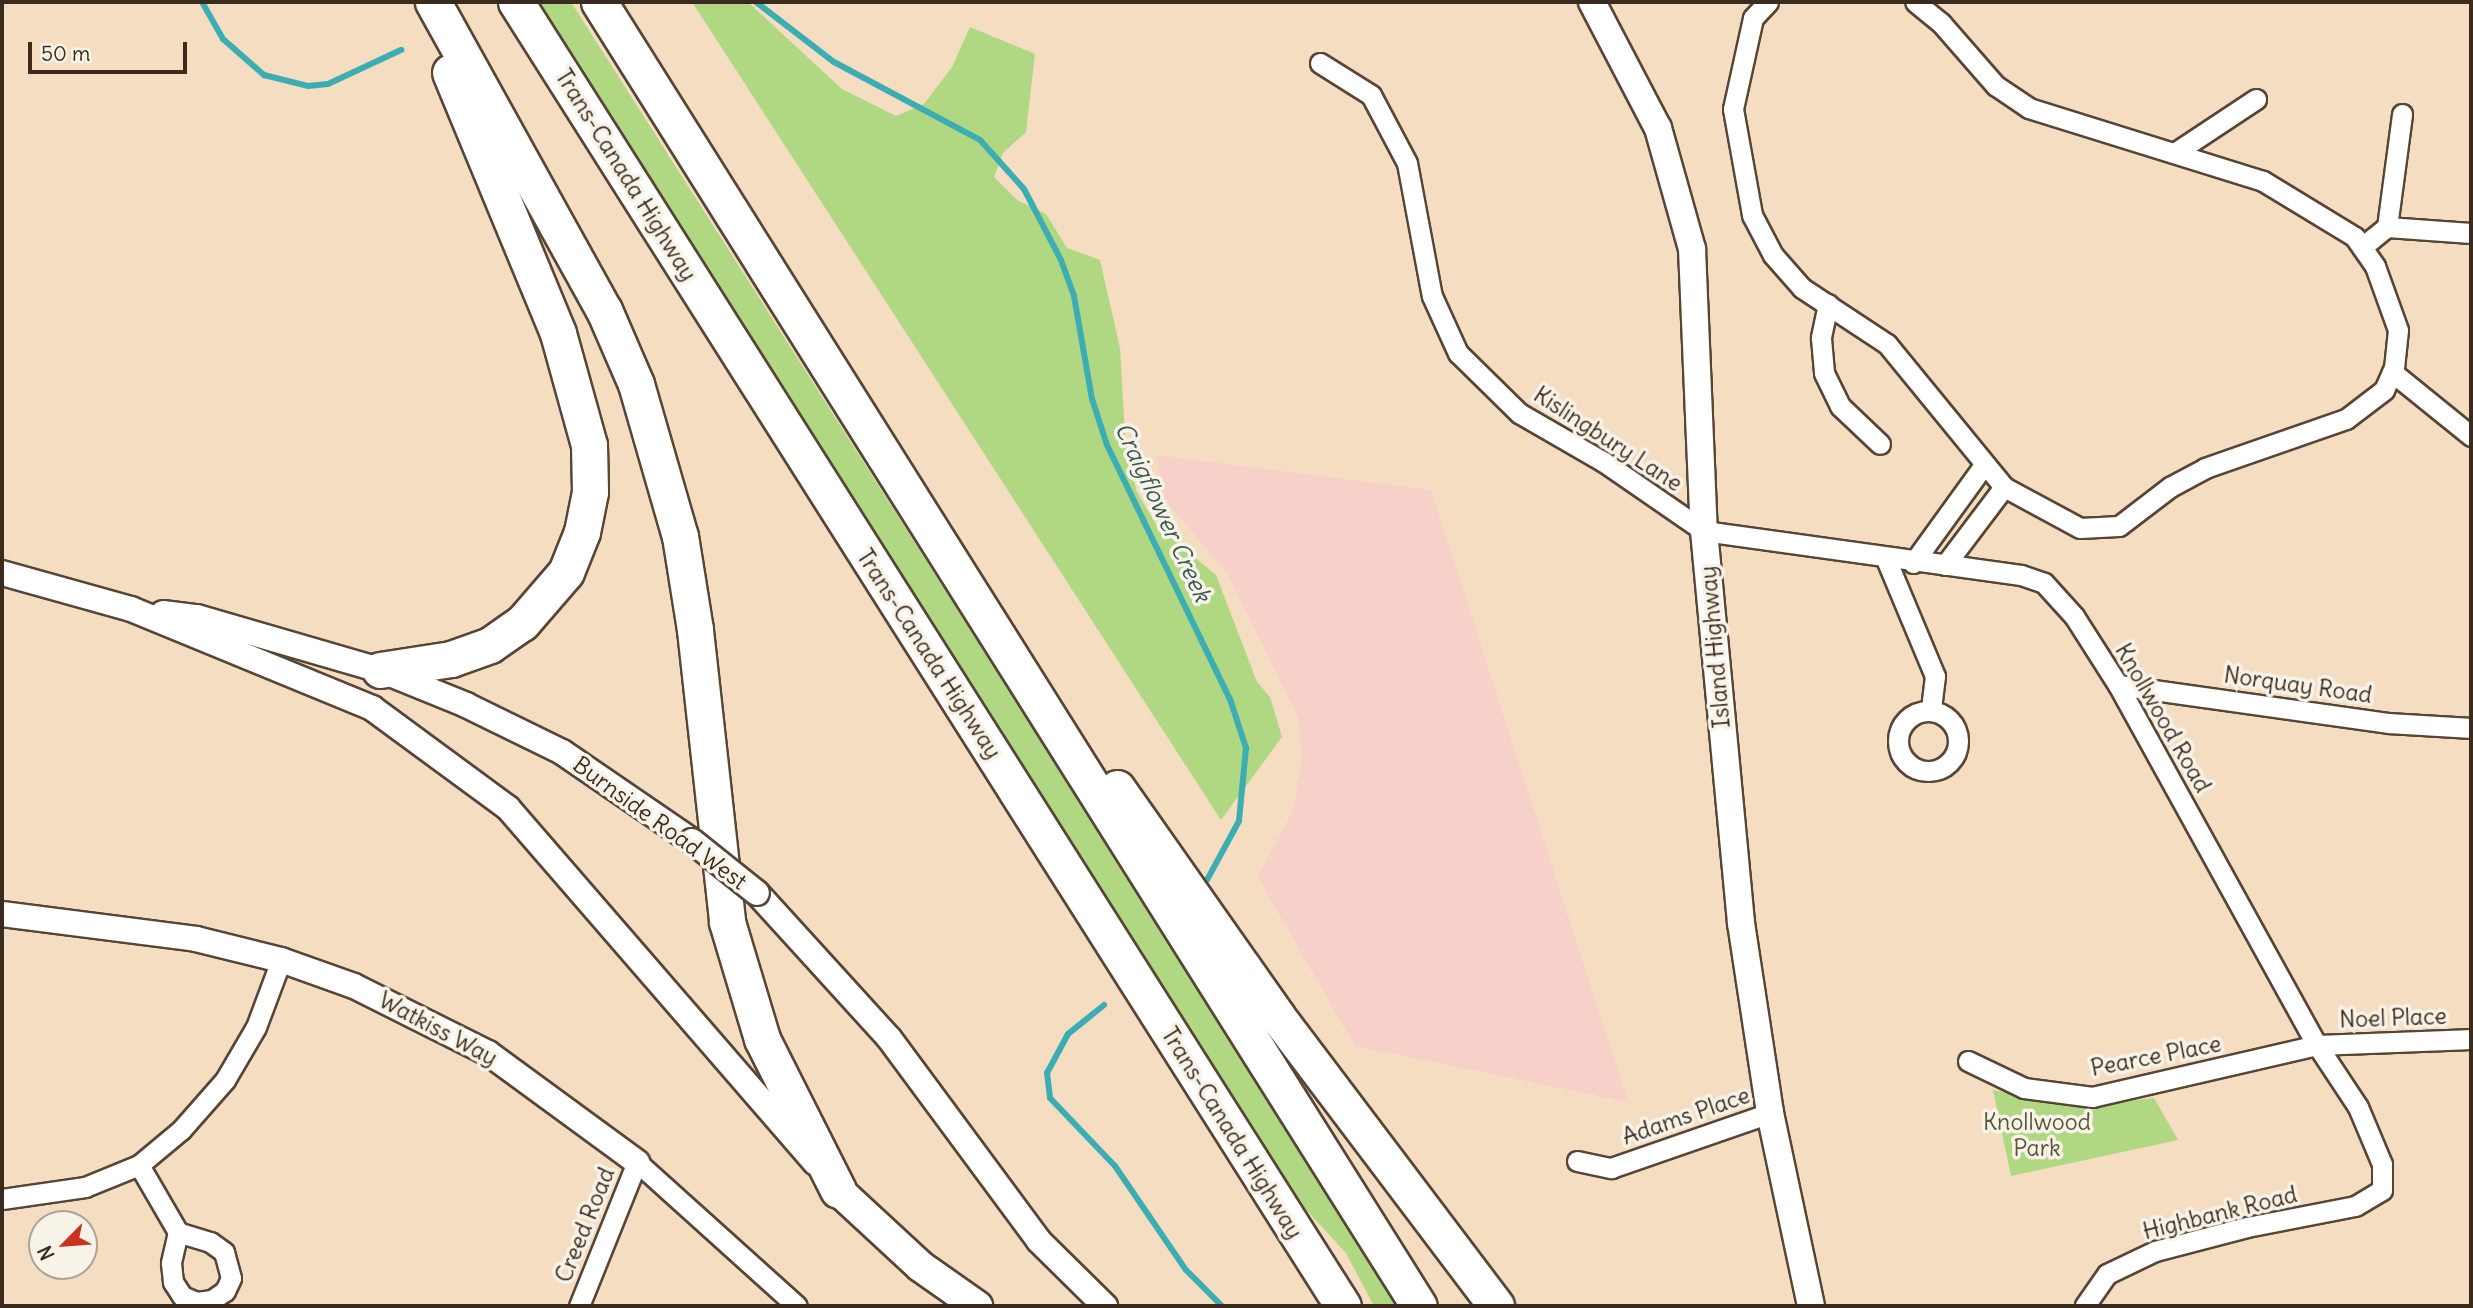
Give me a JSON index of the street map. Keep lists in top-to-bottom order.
{
  "streets": {
    "highway": ["Trans-Canada Highway"],
    "main road": ["Island Highway", "Burnside Road West"],
    "street": [
      "Kislingbury Lane",
      "Norquay Road",
      "Knollwood Road",
      "Noel Place",
      "Watkiss Way",
      "Pearce Place",
      "Adams Place",
      "Highbank Road",
      "Creed Road"
    ]
  },
  "crossings": [
    ["Kislingbury Lane", "Island Highway"],
    ["Kislingbury Lane", "Knollwood Road"],
    ["Island Highway", "Knollwood Road"],
    ["Island Highway", "Adams Place"],
    ["Norquay Road", "Knollwood Road"],
    ["Knollwood Road", "Noel Place"],
    ["Knollwood Road", "Pearce Place"],
    ["Knollwood Road", "Highbank Road"],
    ["Noel Place", "Pearce Place"],
    ["Watkiss Way", "Creed Road"]
  ],
  "water": ["Craigflower Creek"],
  "parks": ["Knollwood Park"],
  "scale_bar": "50 m",
  "north": "bottom left"
}
